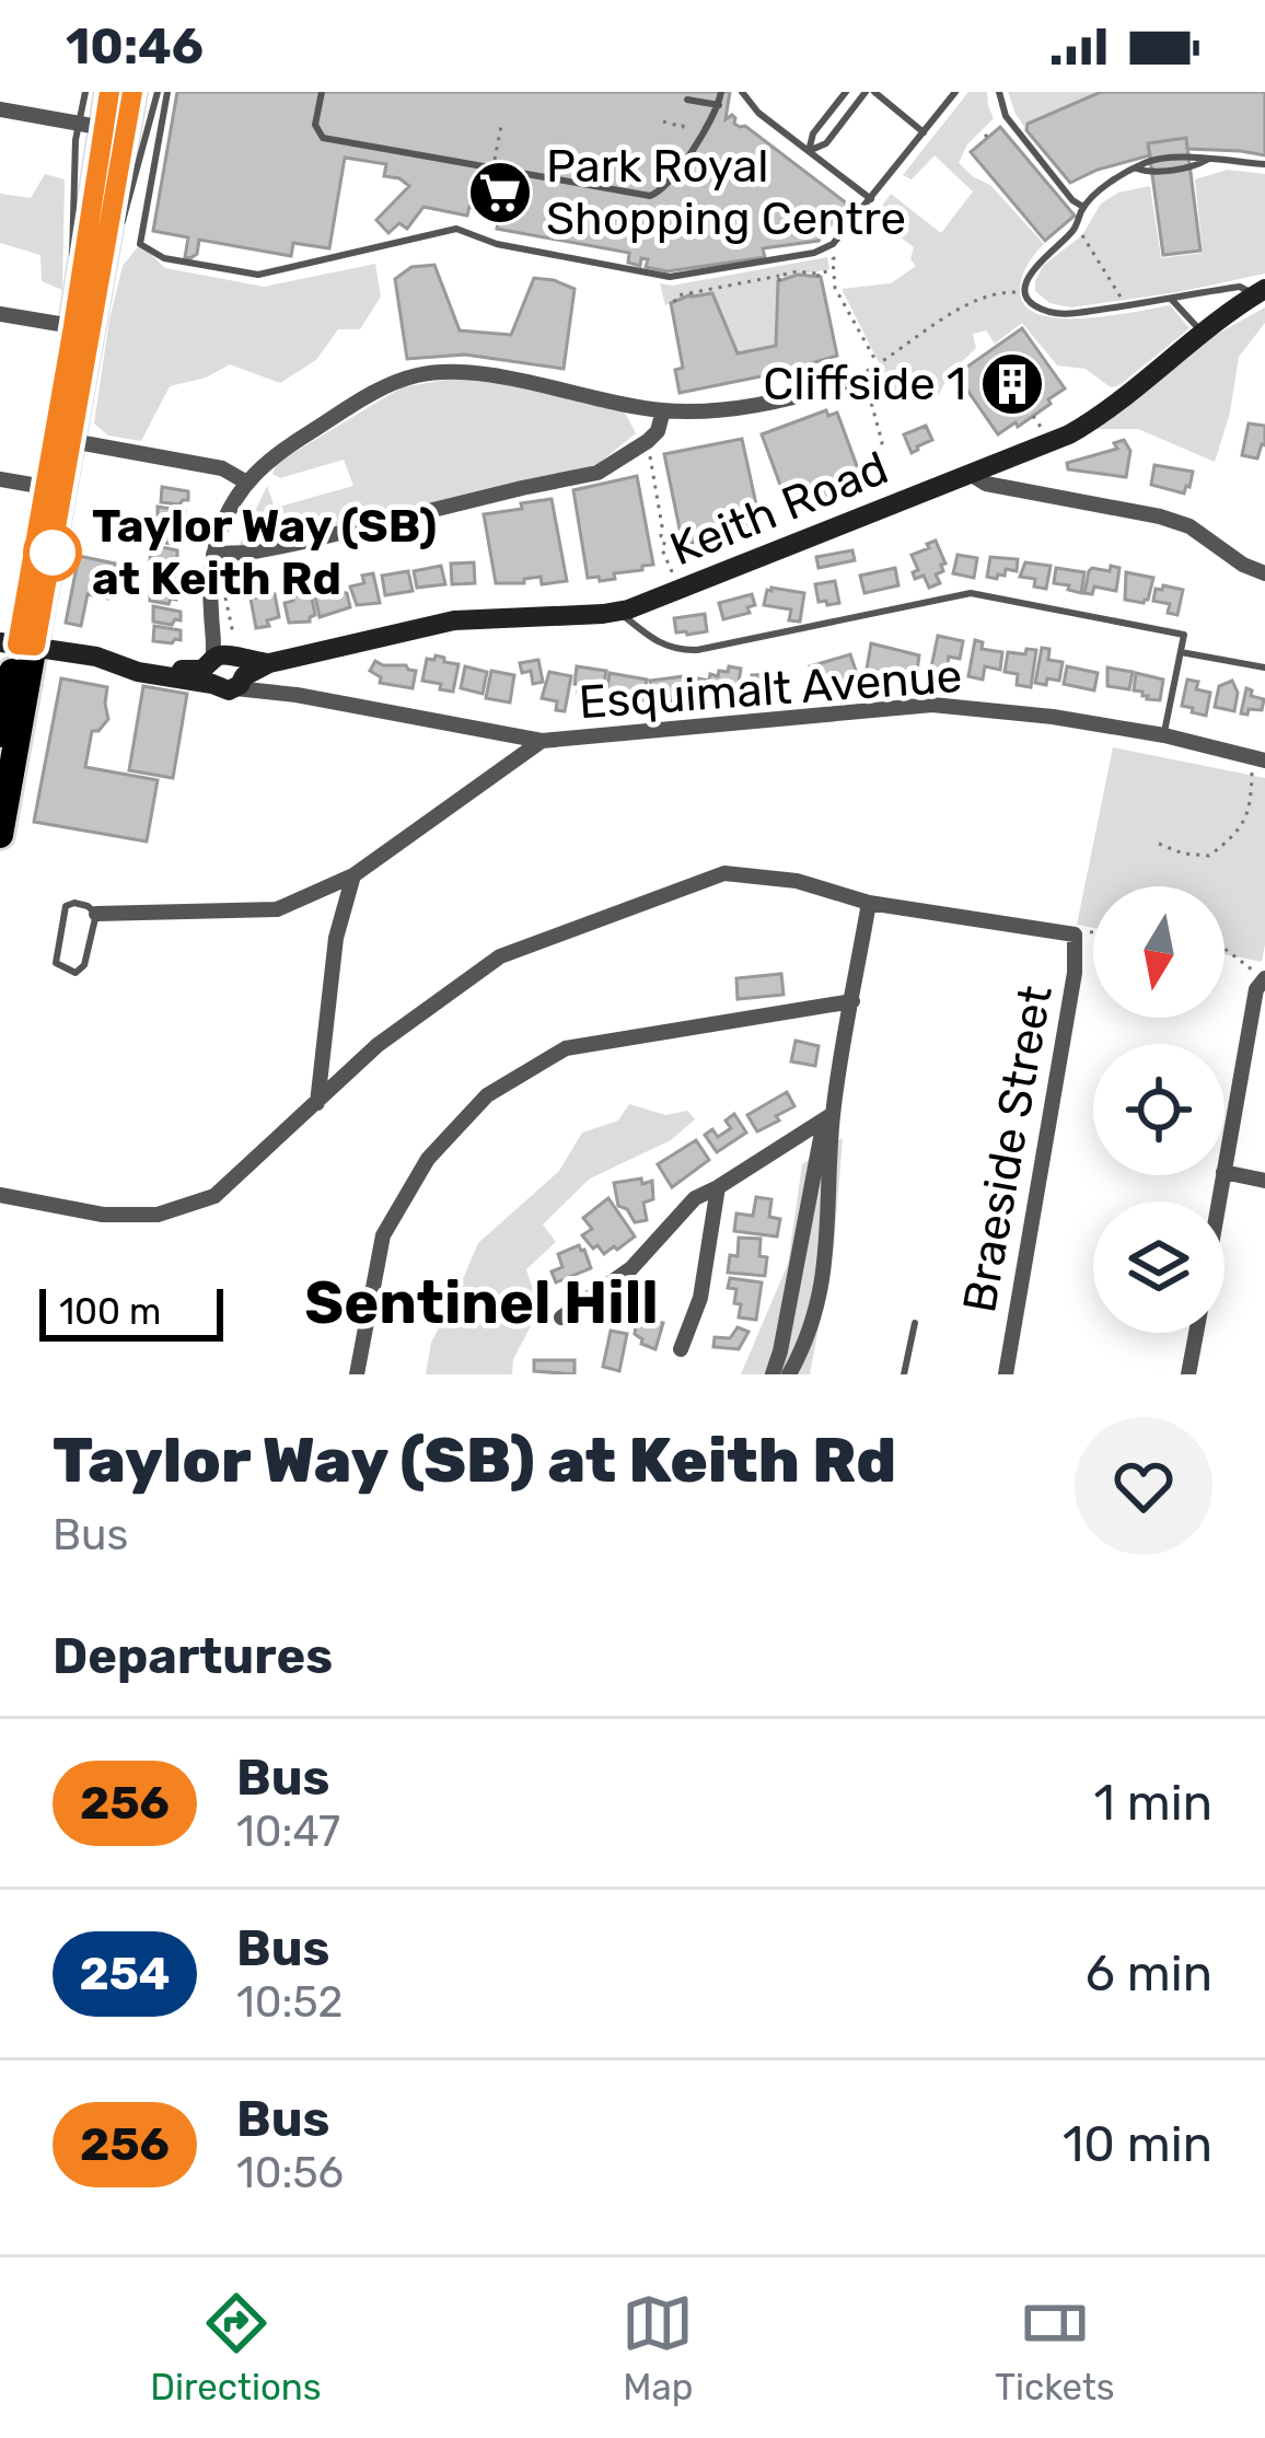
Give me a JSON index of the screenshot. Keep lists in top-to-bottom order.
{
  "streets": {
    "street": ["Keith Road", "Esquimalt Avenue", "Braeside Street"]
  },
  "crossings": [
    ["Keith Road", "Esquimalt Avenue"]
  ],
  "districts": ["Sentinel Hill"],
  "places": {
    "supermarket": ["Park Royal Shopping Centre"],
    "building": ["Cliffside 1"],
    "other": ["Taylor Way (SB) at Keith Rd"]
  },
  "lines": ["bus line 256"],
  "scale_bar": "100 m",
  "north": "bottom",
  "page": {
    "status": "10:46",
    "scale": "100 m",
    "heading": [
      ["Taylor Way (SB) at Keith Rd", "Bus"],
      "Departures"
    ],
    "list": [
      {
        "mark": "256",
        "name": "Bus",
        "note": "10:47",
        "value": "1 min"
      },
      {
        "mark": "254",
        "name": "Bus",
        "note": "10:52",
        "value": "6 min"
      },
      {
        "mark": "256",
        "name": "Bus",
        "note": "10:56",
        "value": "10 min"
      }
    ],
    "tabs": ["Directions", "Map", "Tickets"]
  }
}
